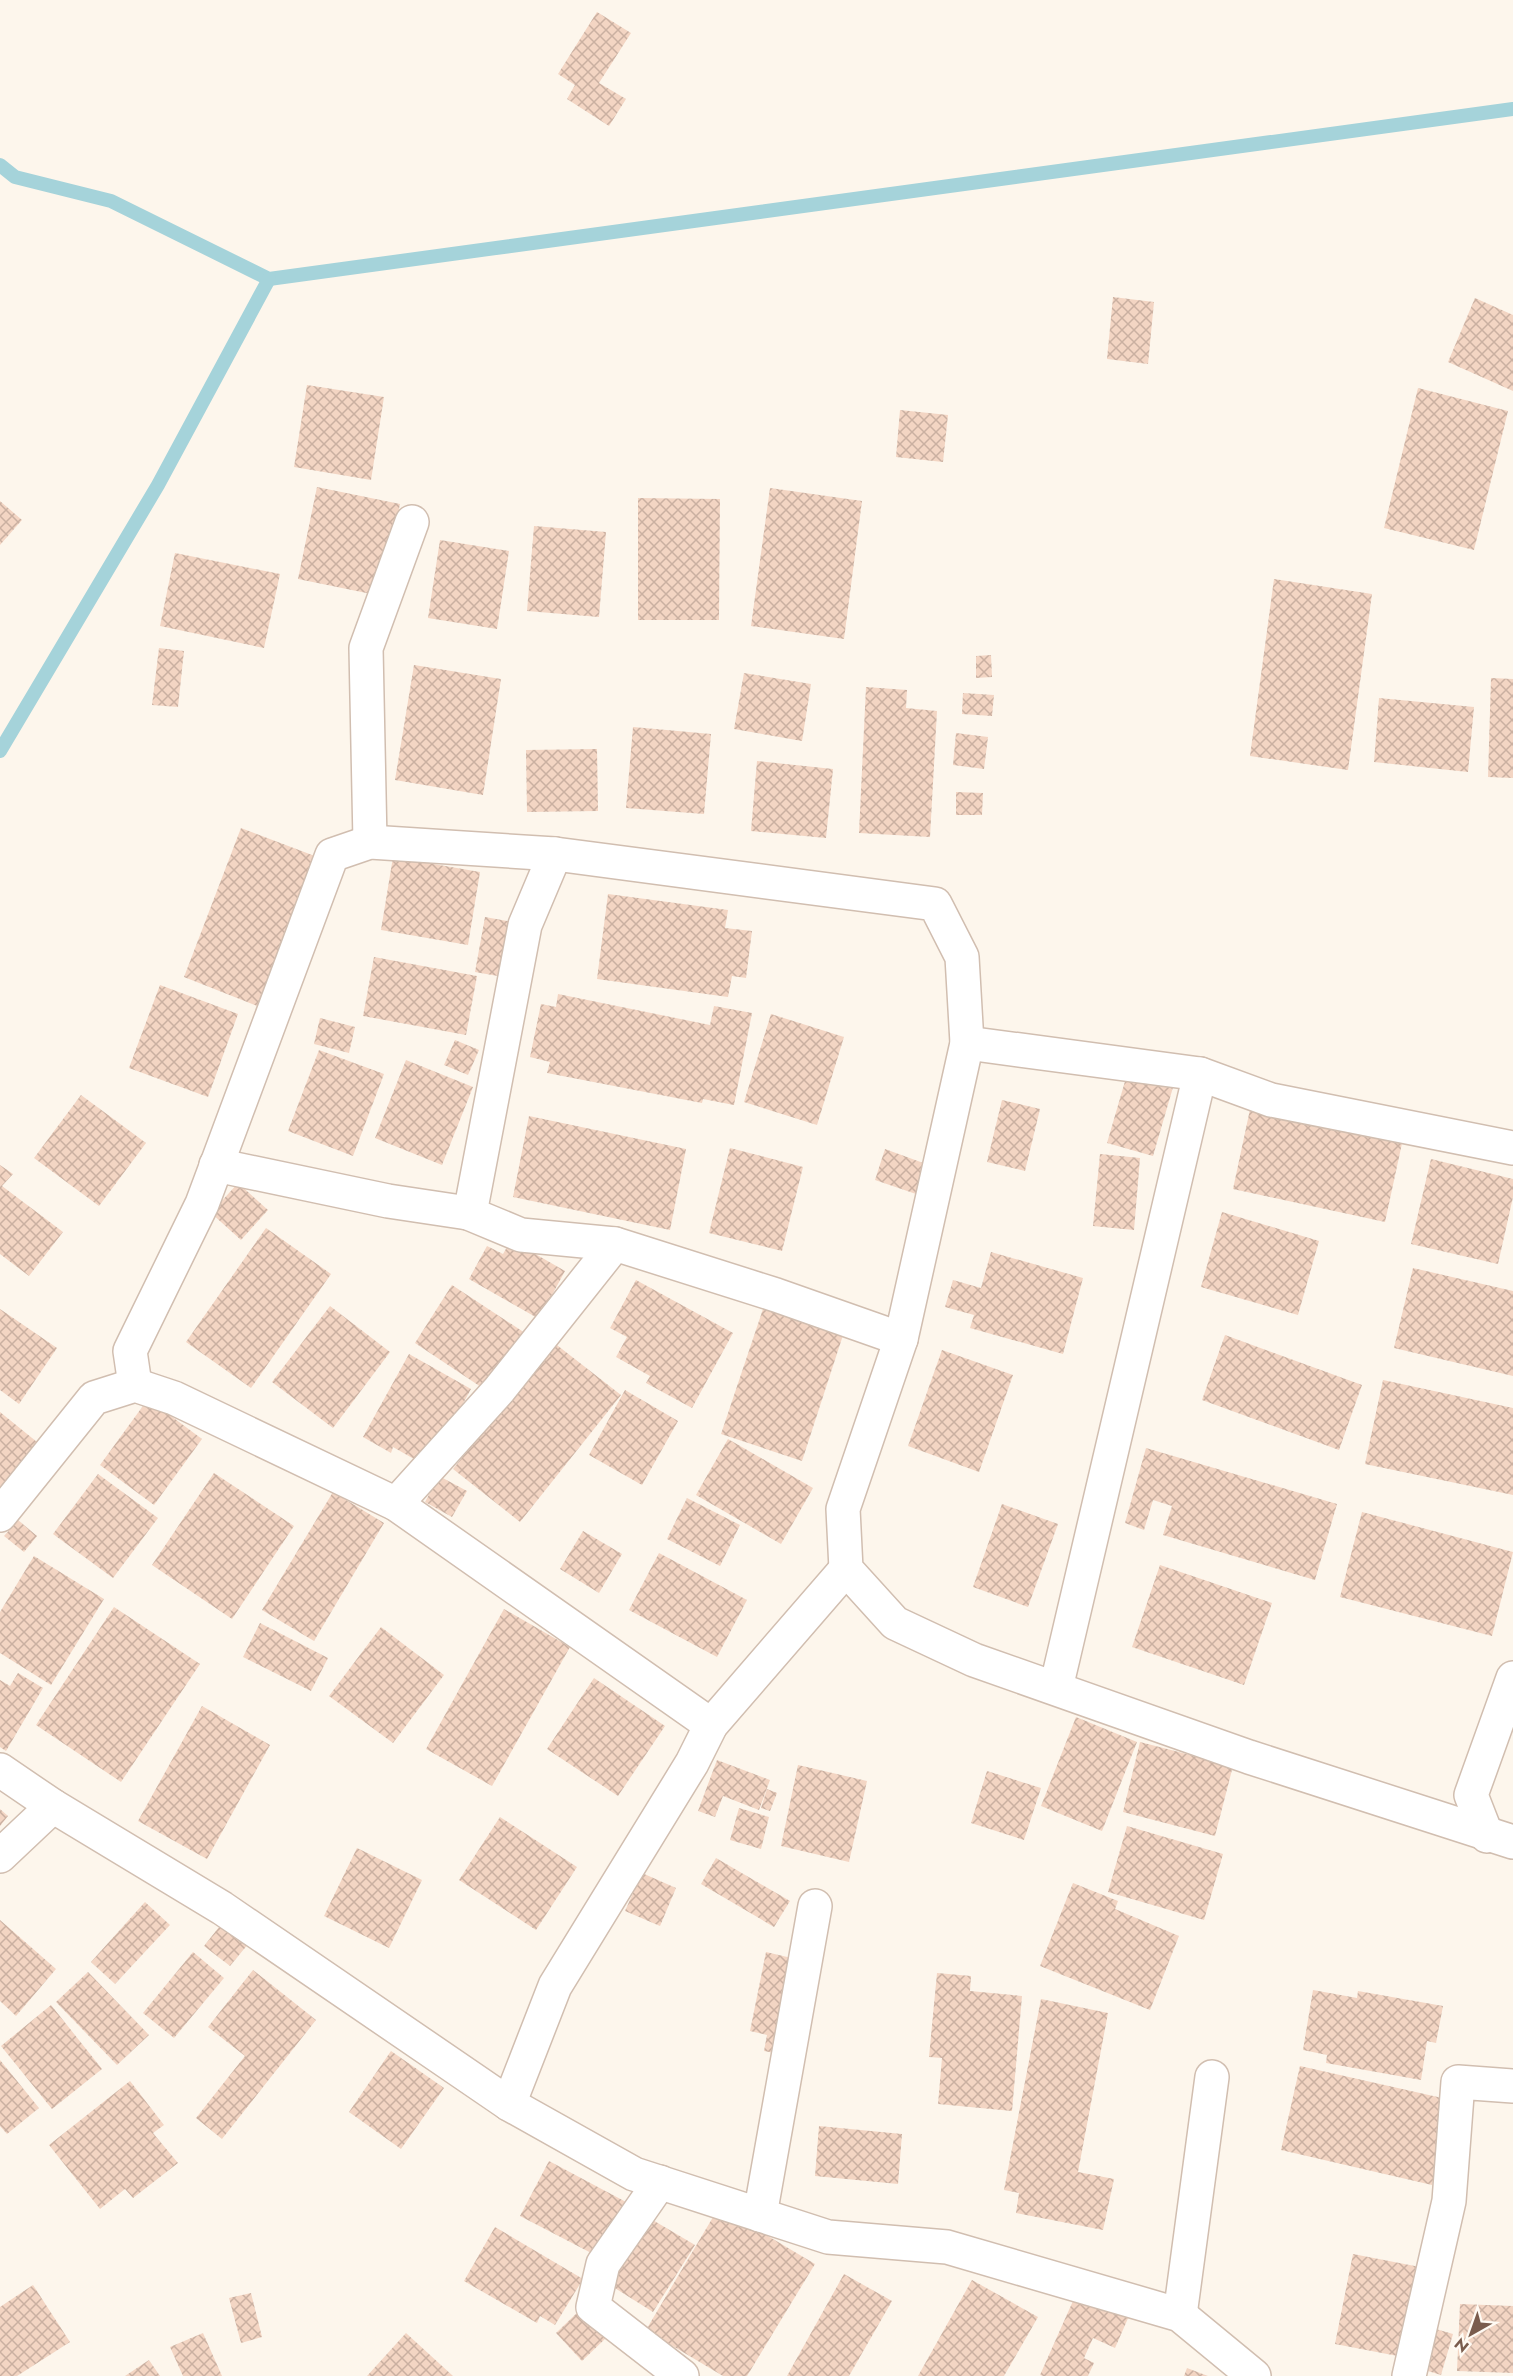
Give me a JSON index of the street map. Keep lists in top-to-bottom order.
{
  "north": "bottom left"
}
